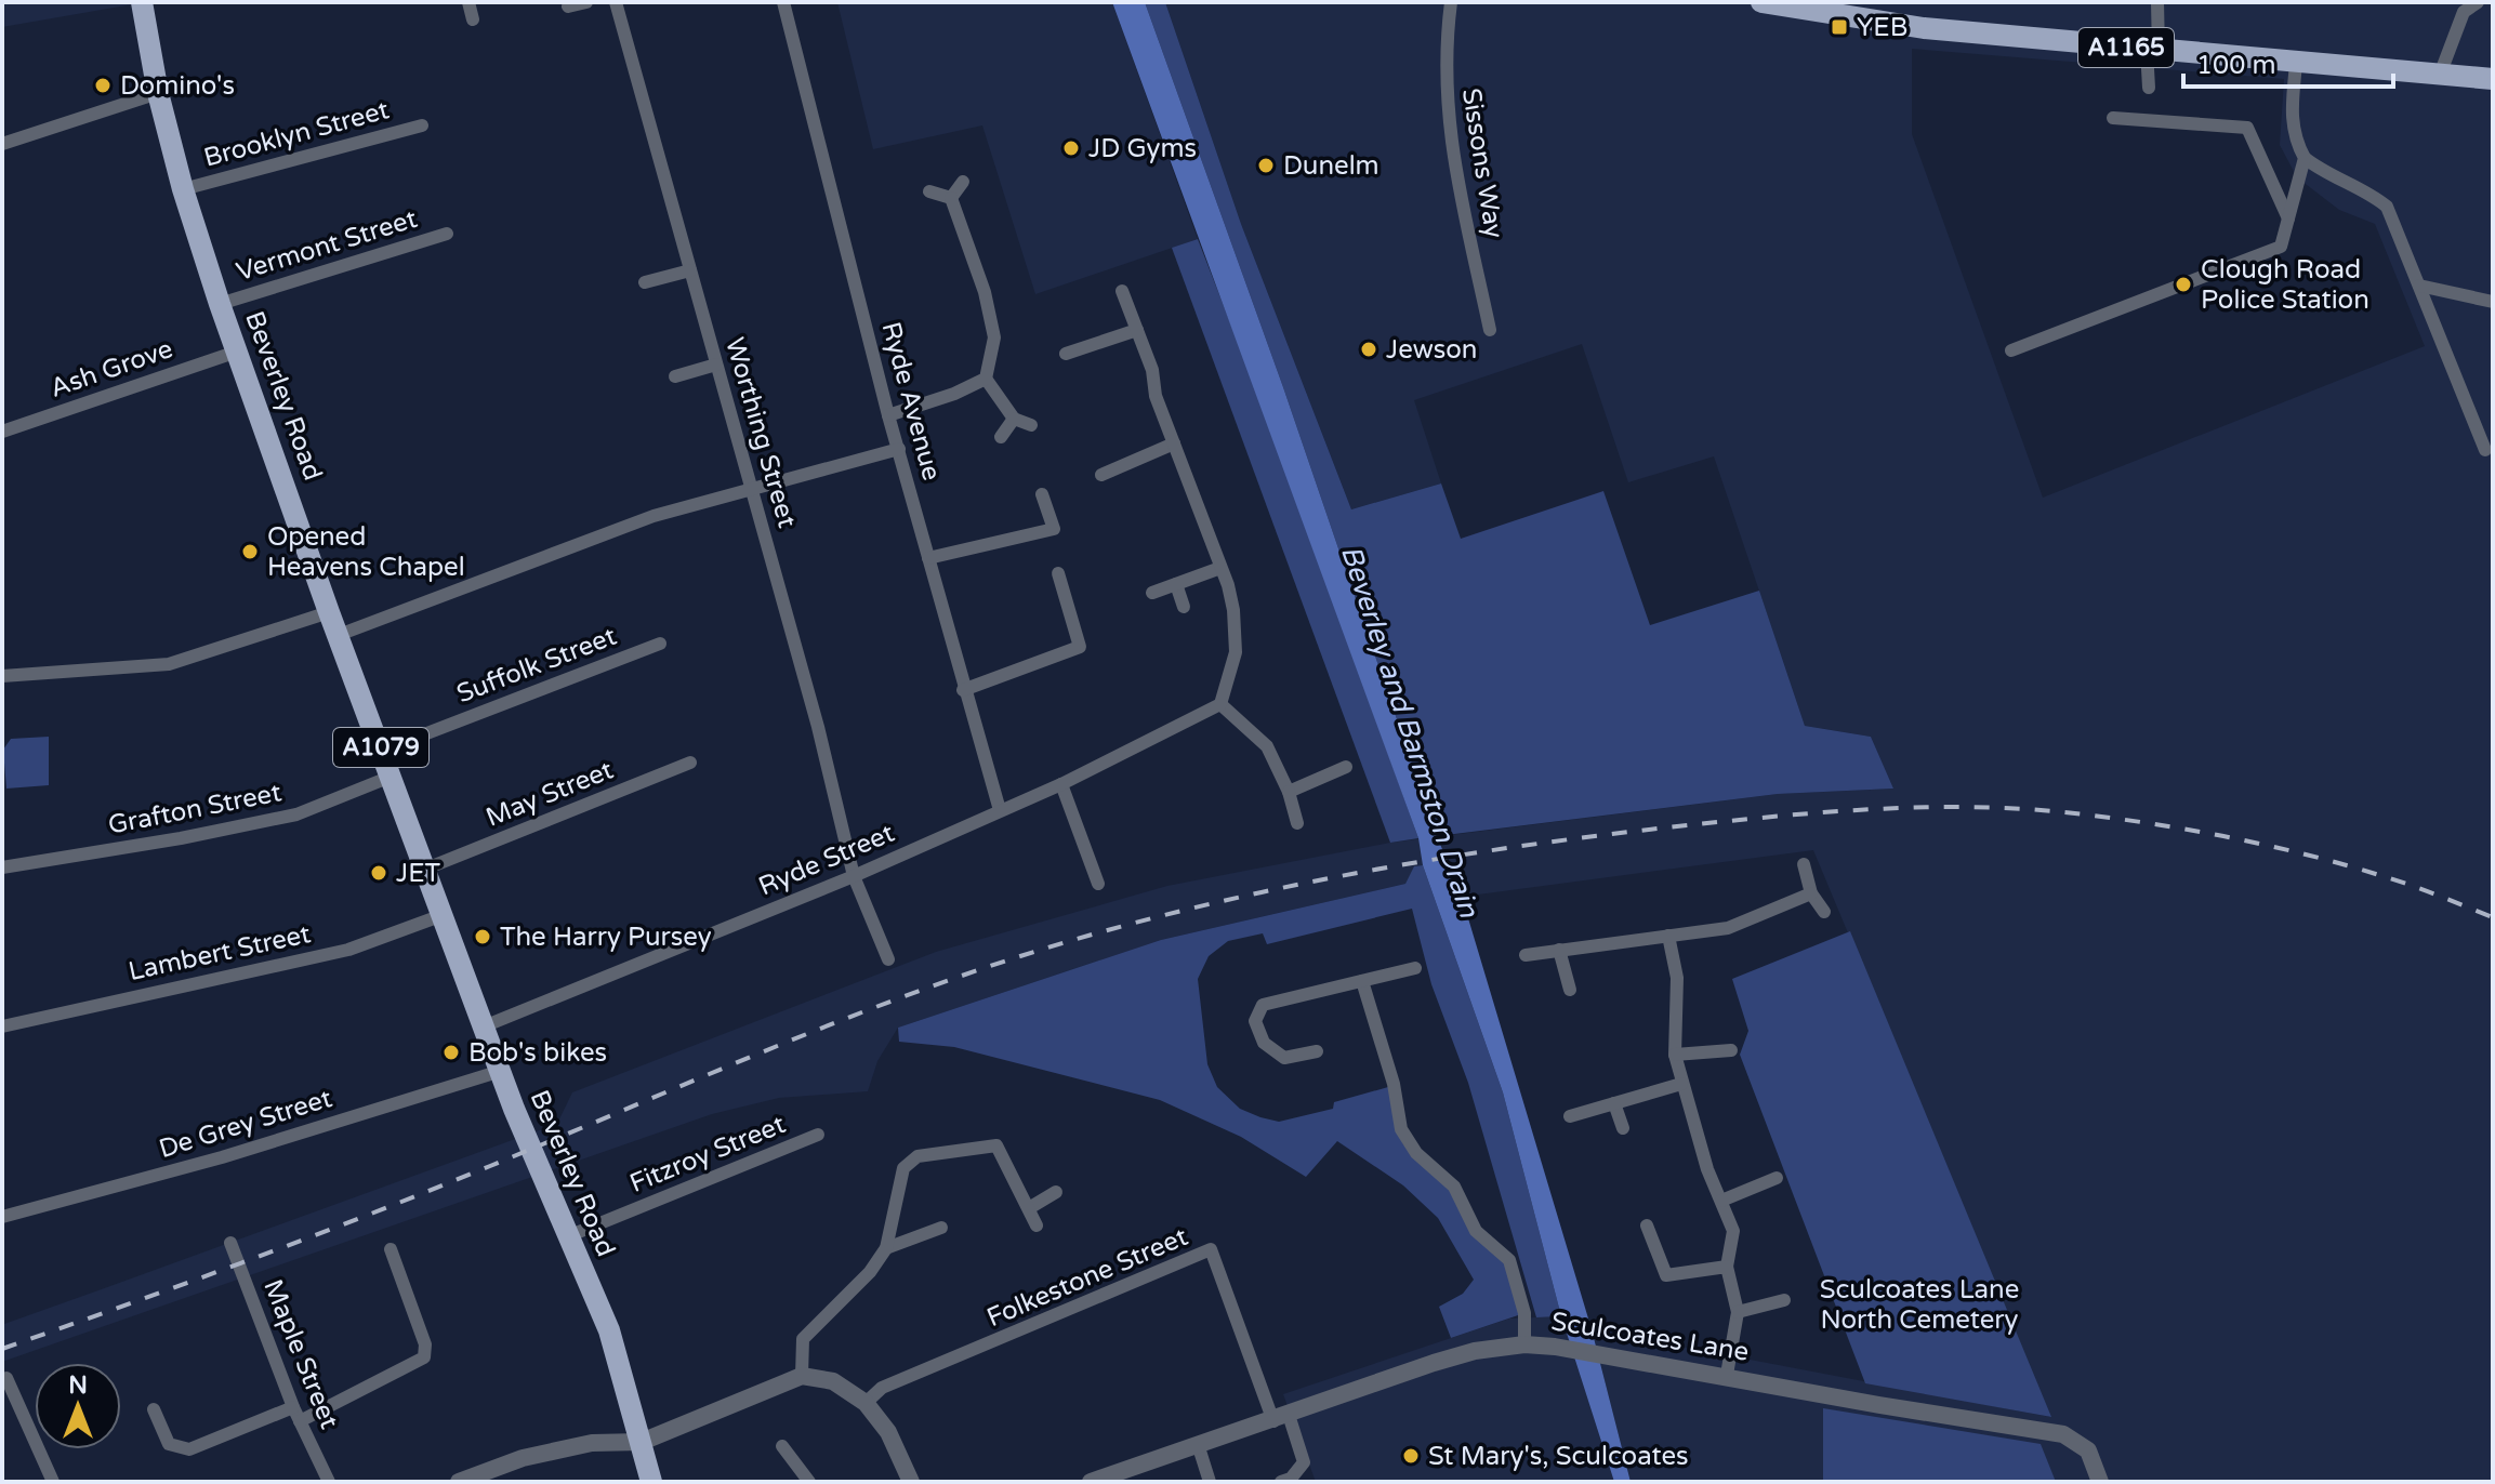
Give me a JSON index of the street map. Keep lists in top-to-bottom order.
{
  "streets": {
    "main road": ["A1165", "Beverley Road", "A1079"],
    "street": [
      "Brooklyn Street",
      "Sissons Way",
      "Vermont Street",
      "Ash Grove",
      "Ryde Avenue",
      "Worthing Street",
      "Suffolk Street",
      "May Street",
      "Grafton Street",
      "Ryde Street",
      "Lambert Street",
      "De Grey Street",
      "Fitzroy Street",
      "Folkestone Street",
      "Sculcoates Lane",
      "Maple Street"
    ]
  },
  "crossings": [
    ["Brooklyn Street", "Beverley Road"],
    ["Vermont Street", "Beverley Road"],
    ["Ash Grove", "Beverley Road"],
    ["Beverley Road", "Suffolk Street"],
    ["Beverley Road", "May Street"],
    ["Beverley Road", "Grafton Street"],
    ["Beverley Road", "Ryde Street"],
    ["Beverley Road", "Lambert Street"],
    ["Beverley Road", "De Grey Street"],
    ["Beverley Road", "Fitzroy Street"],
    ["Ryde Avenue", "Ryde Street"],
    ["Worthing Street", "Ryde Street"],
    ["Folkestone Street", "Sculcoates Lane"]
  ],
  "water": ["Beverley and Barmston Drain"],
  "parks": ["Sculcoates Lane North Cemetery"],
  "places": {
    "transit": ["YEB"],
    "other": [
      "Domino's",
      "JD Gyms",
      "Dunelm",
      "Clough Road Police Station",
      "Jewson",
      "Opened Heavens Chapel",
      "JET",
      "The Harry Pursey",
      "Bob's bikes",
      "St Mary's, Sculcoates"
    ]
  },
  "scale_bar": "100 m",
  "north": "top"
}
